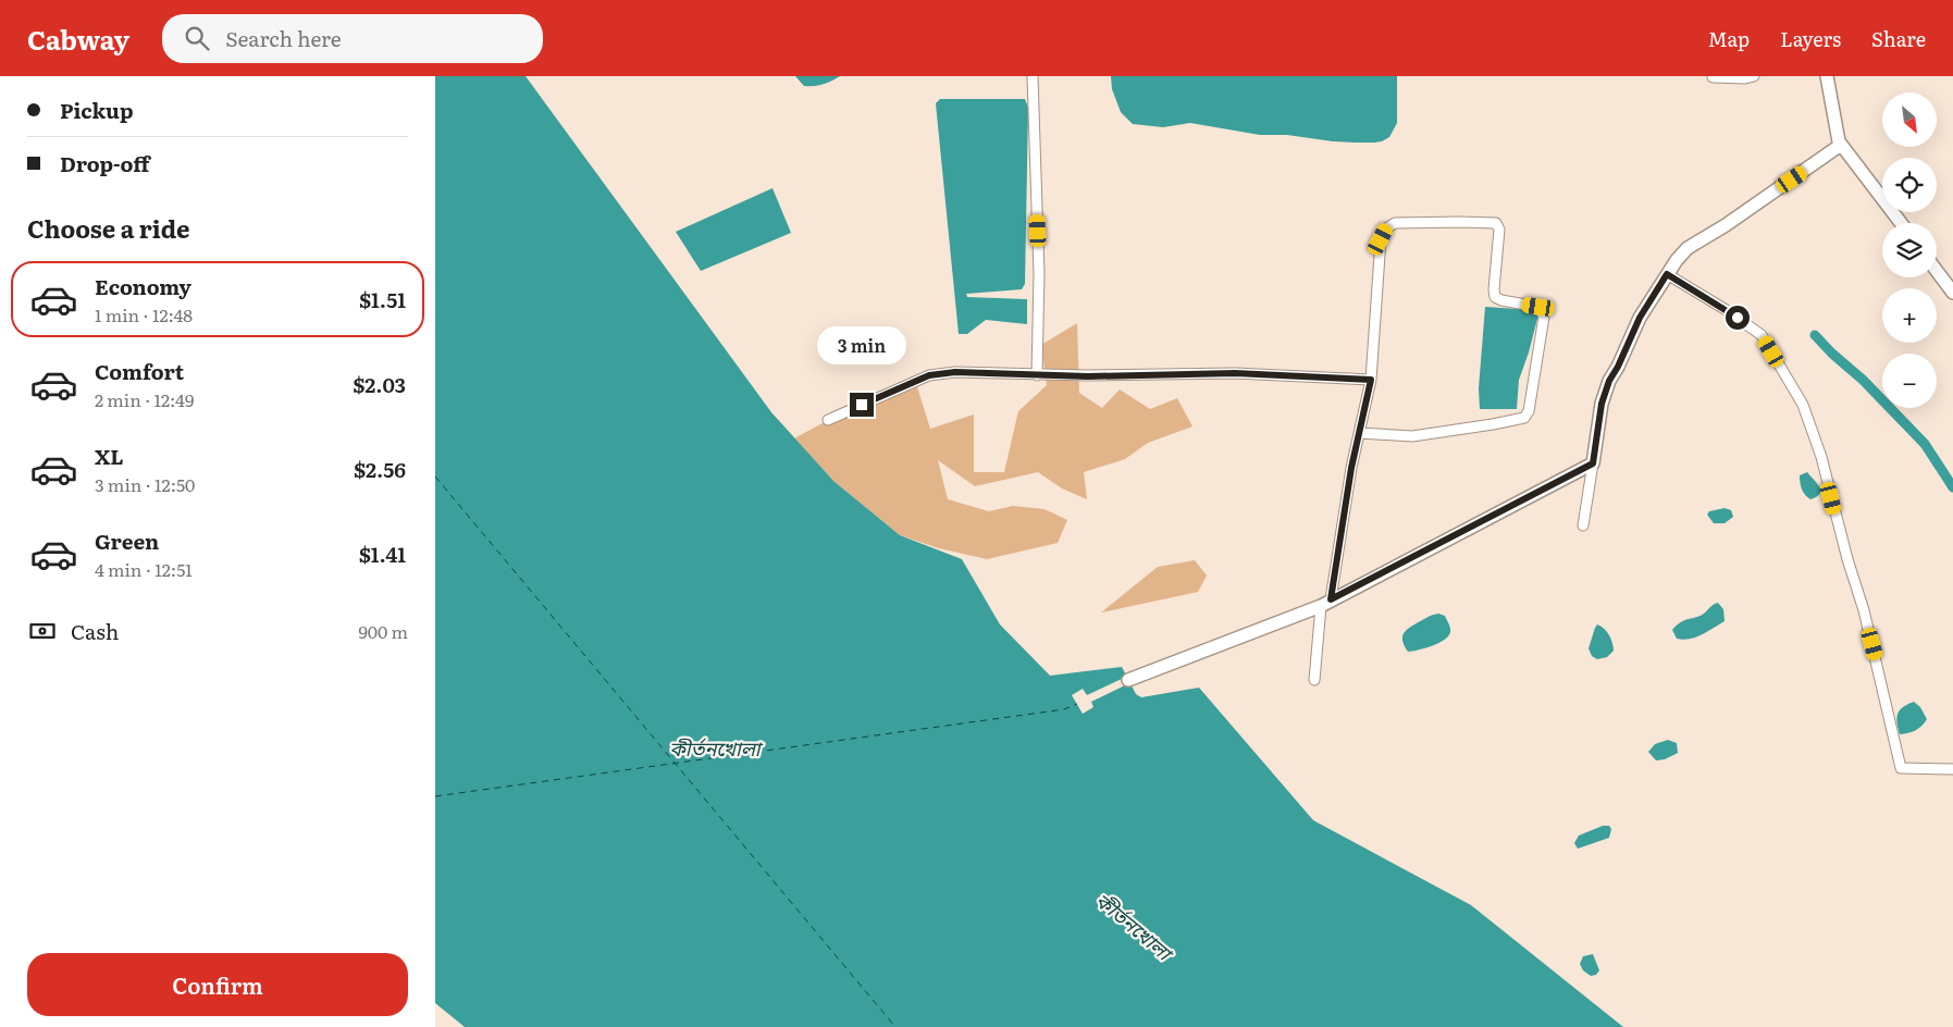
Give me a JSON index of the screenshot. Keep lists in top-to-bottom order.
{
  "water": ["কীর্তনখোলা"],
  "north": "bottom right",
  "page": {
    "header": "Cabway",
    "search": "Search here",
    "nav": ["Map", "Layers", "Share"],
    "banner": ["Pickup", "Drop-off"],
    "map_buttons": ["+", "−"],
    "heading": "Choose a ride",
    "list": [
      {
        "name": "Economy",
        "note": "1 min · 12:48",
        "value": "$1.51"
      },
      {
        "name": "Comfort",
        "note": "2 min · 12:49",
        "value": "$2.03"
      },
      {
        "name": "XL",
        "note": "3 min · 12:50",
        "value": "$2.56"
      },
      {
        "name": "Green",
        "note": "4 min · 12:51",
        "value": "$1.41"
      }
    ],
    "bubble": "3 min",
    "pay": ["Cash", "900 m"],
    "buttons": "Confirm"
  }
}
